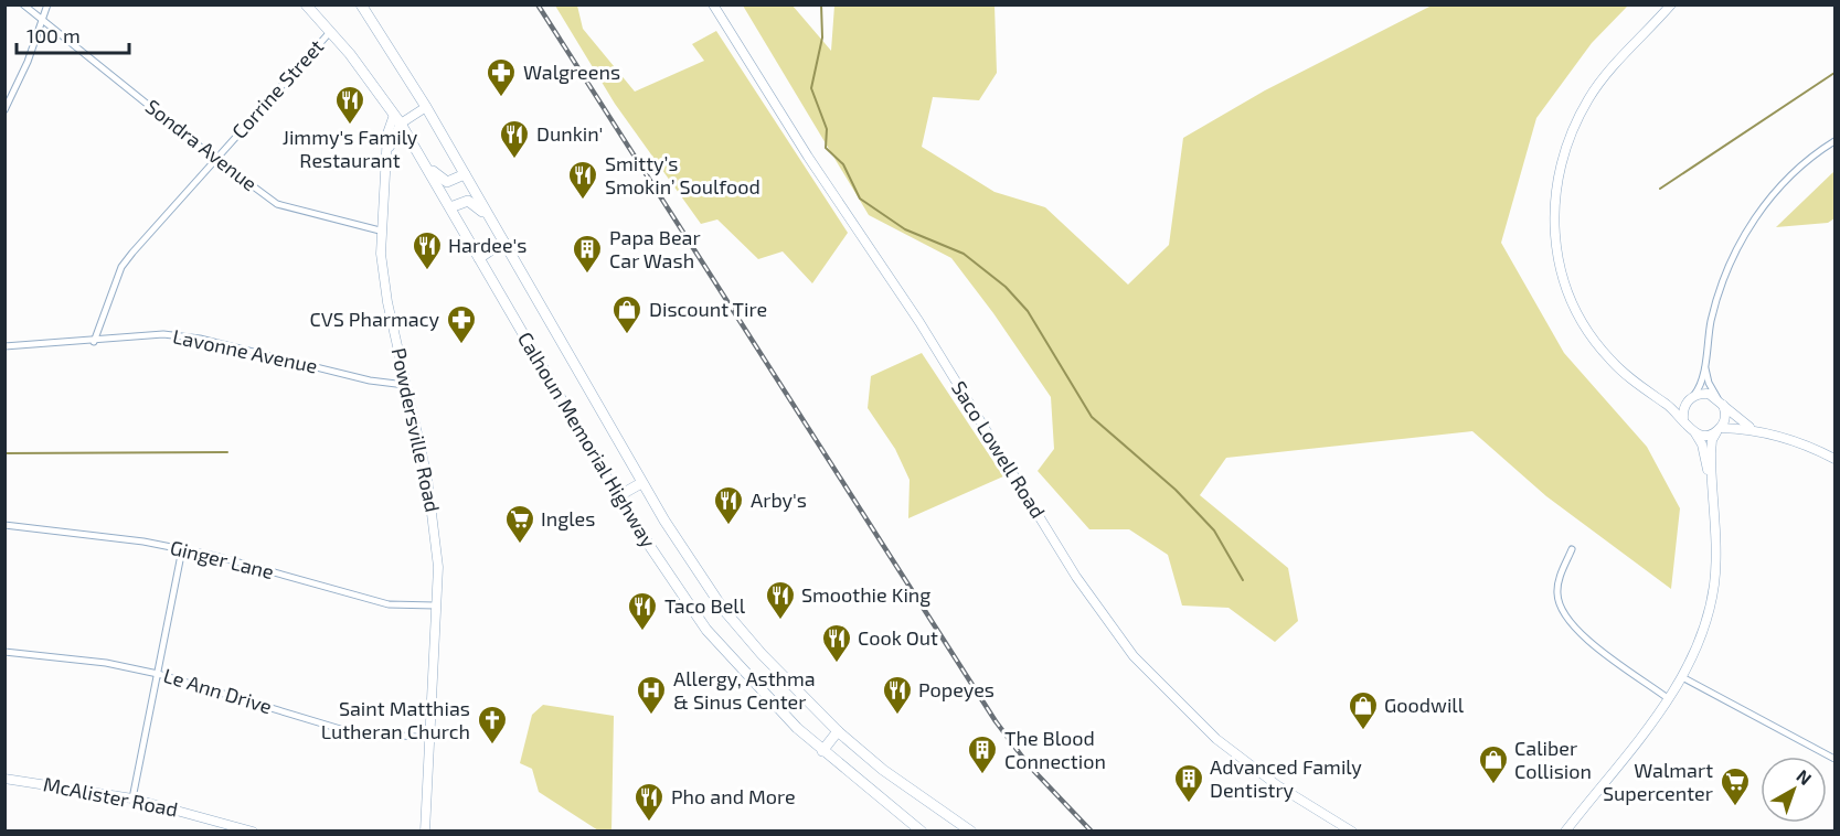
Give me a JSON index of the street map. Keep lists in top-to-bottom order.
{
  "streets": {
    "highway": ["Calhoun Memorial Highway"],
    "street": [
      "Corrine Street",
      "Sondra Avenue",
      "Lavonne Avenue",
      "Powdersville Road",
      "Saco Lowell Road",
      "Ginger Lane",
      "Le Ann Drive",
      "McAlister Road"
    ]
  },
  "crossings": [
    ["Corrine Street", "Sondra Avenue"],
    ["Corrine Street", "Lavonne Avenue"],
    ["Corrine Street", "Calhoun Memorial Highway"],
    ["Sondra Avenue", "Powdersville Road"],
    ["Lavonne Avenue", "Powdersville Road"],
    ["Powdersville Road", "Calhoun Memorial Highway"],
    ["Powdersville Road", "Ginger Lane"],
    ["Powdersville Road", "Le Ann Drive"]
  ],
  "places": {
    "pharmacy": ["Walgreens", "CVS Pharmacy"],
    "restaurant": [
      "Jimmy's Family Restaurant",
      "Dunkin'",
      "Smitty’s Smokin’ Soulfood",
      "Hardee's",
      "Arby's",
      "Smoothie King",
      "Taco Bell",
      "Cook Out",
      "Popeyes",
      "Pho and More"
    ],
    "building": ["Papa Bear Car Wash", "The Blood Connection", "Advanced Family Dentistry"],
    "shop": ["Discount Tire", "Goodwill", "Caliber Collision"],
    "supermarket": ["Ingles", "Walmart Supercenter"],
    "hospital": ["Allergy, Asthma & Sinus Center"],
    "church": ["Saint Matthias Lutheran Church"]
  },
  "scale_bar": "100 m",
  "north": "top right"
}
